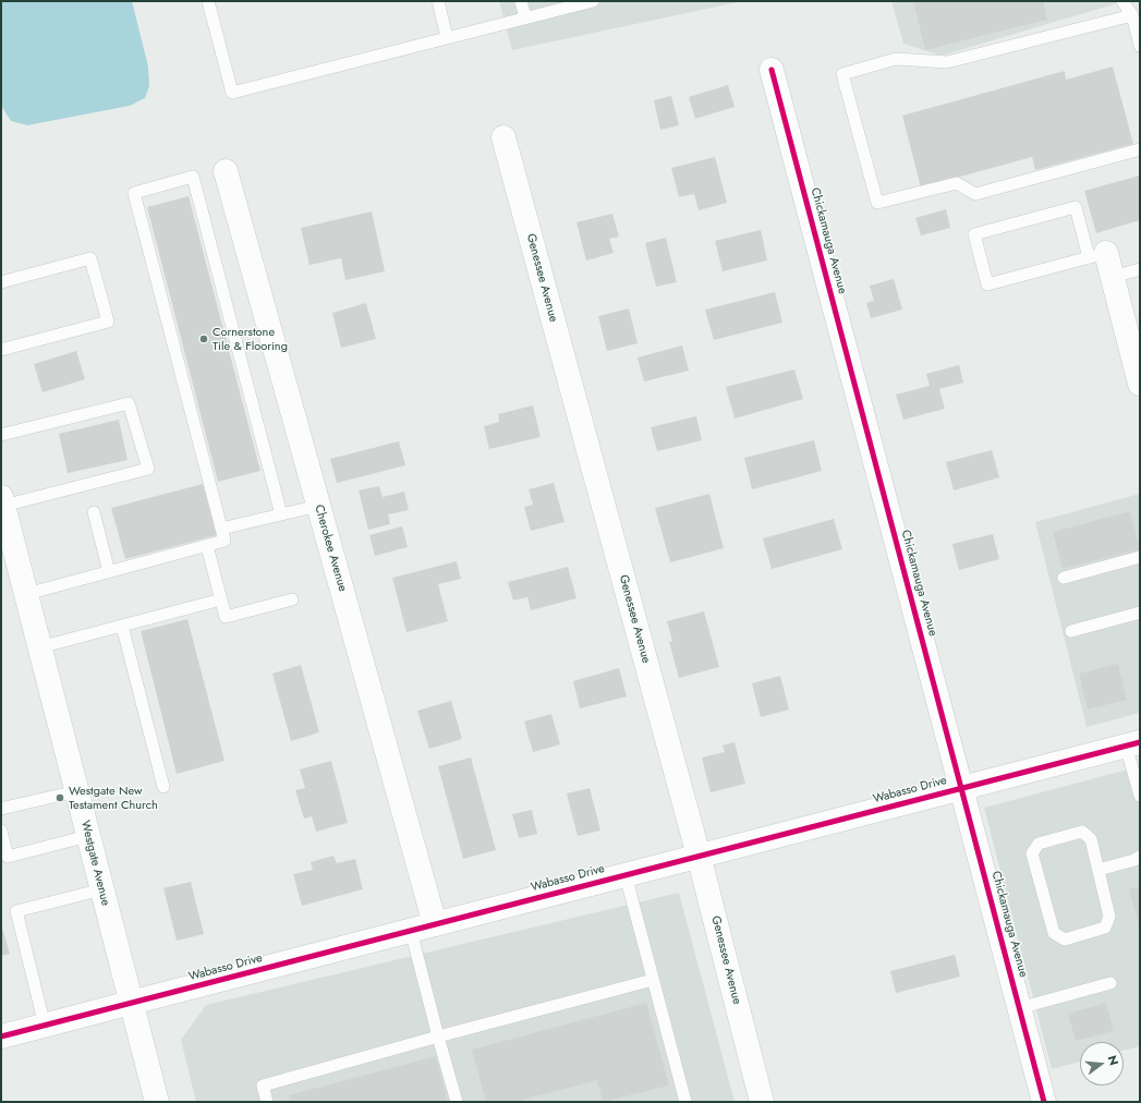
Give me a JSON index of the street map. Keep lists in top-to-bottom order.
{
  "streets": {
    "street": [
      "Chickamauga Avenue",
      "Genessee Avenue",
      "Cherokee Avenue",
      "Wabasso Drive",
      "Westgate Avenue"
    ]
  },
  "crossings": [
    ["Chickamauga Avenue", "Wabasso Drive"],
    ["Genessee Avenue", "Wabasso Drive"],
    ["Cherokee Avenue", "Wabasso Drive"],
    ["Wabasso Drive", "Westgate Avenue"]
  ],
  "places": ["Cornerstone Tile & Flooring", "Westgate New Testament Church"],
  "north": "right"
}
